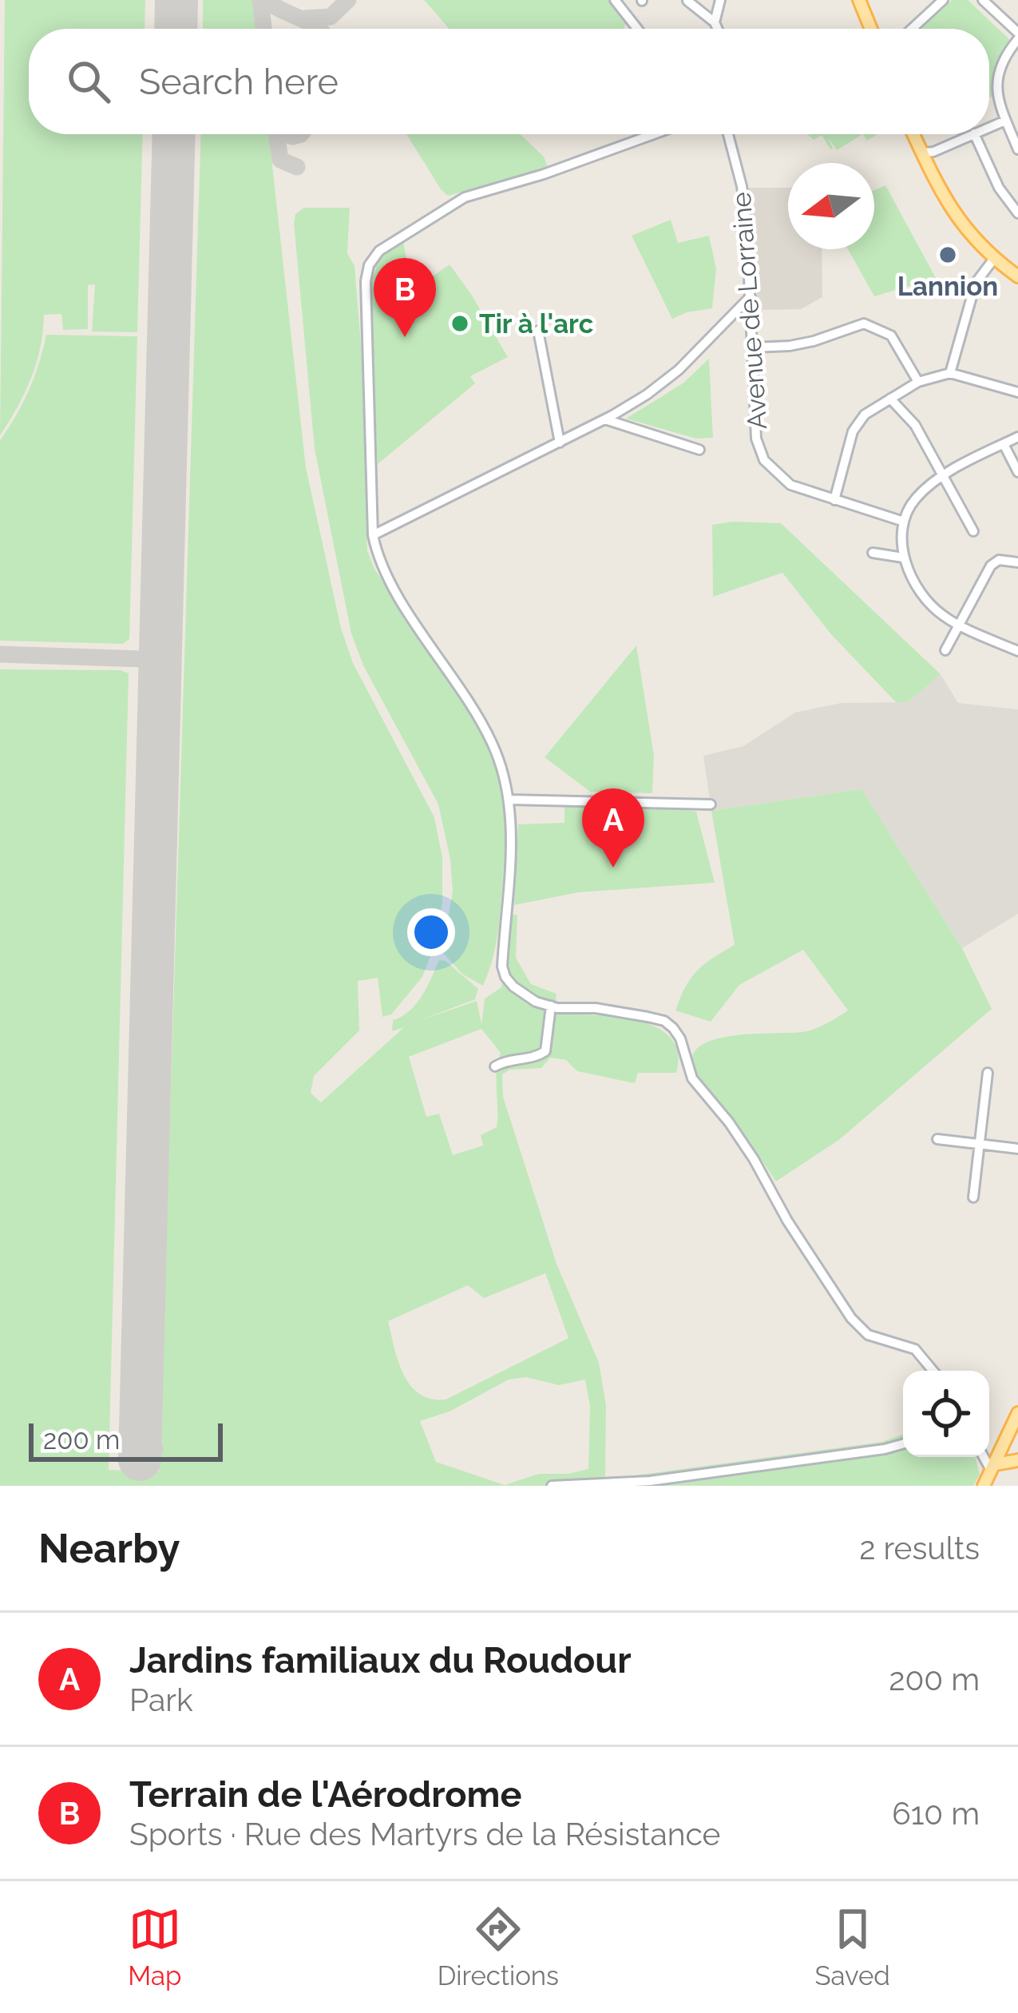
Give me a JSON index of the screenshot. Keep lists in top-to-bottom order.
{
  "streets": {
    "street": ["Avenue de Lorraine"]
  },
  "places": ["Lannion", "Tir à l'arc"],
  "scale_bar": "200 m",
  "north": "left",
  "page": {
    "search": "Search here",
    "pins": ["B", "A"],
    "scale": "200 m",
    "heading": ["Nearby", "2 results"],
    "list": [
      {
        "mark": "A",
        "name": "Jardins familiaux du Roudour",
        "note": "Park",
        "value": "200 m"
      },
      {
        "mark": "B",
        "name": "Terrain de l'Aérodrome",
        "note": "Sports · Rue des Martyrs de la Résistance",
        "value": "610 m"
      }
    ],
    "nav": ["Map", "Directions", "Saved"]
  }
}
